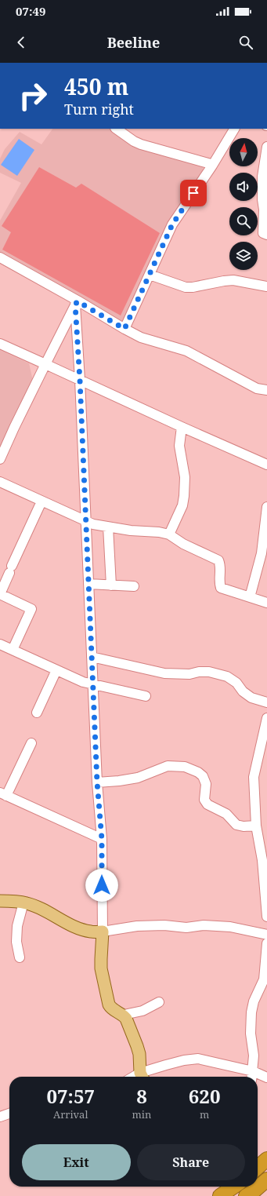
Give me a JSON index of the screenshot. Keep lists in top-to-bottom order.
{
  "north": "top",
  "page": {
    "status": "07:49",
    "header": "Beeline",
    "turn": ["450 m", "Turn right"],
    "eta": [
      "07:57",
      "Arrival",
      "8",
      "min",
      "620",
      "m"
    ],
    "buttons": ["Exit", "Share"]
  }
}
